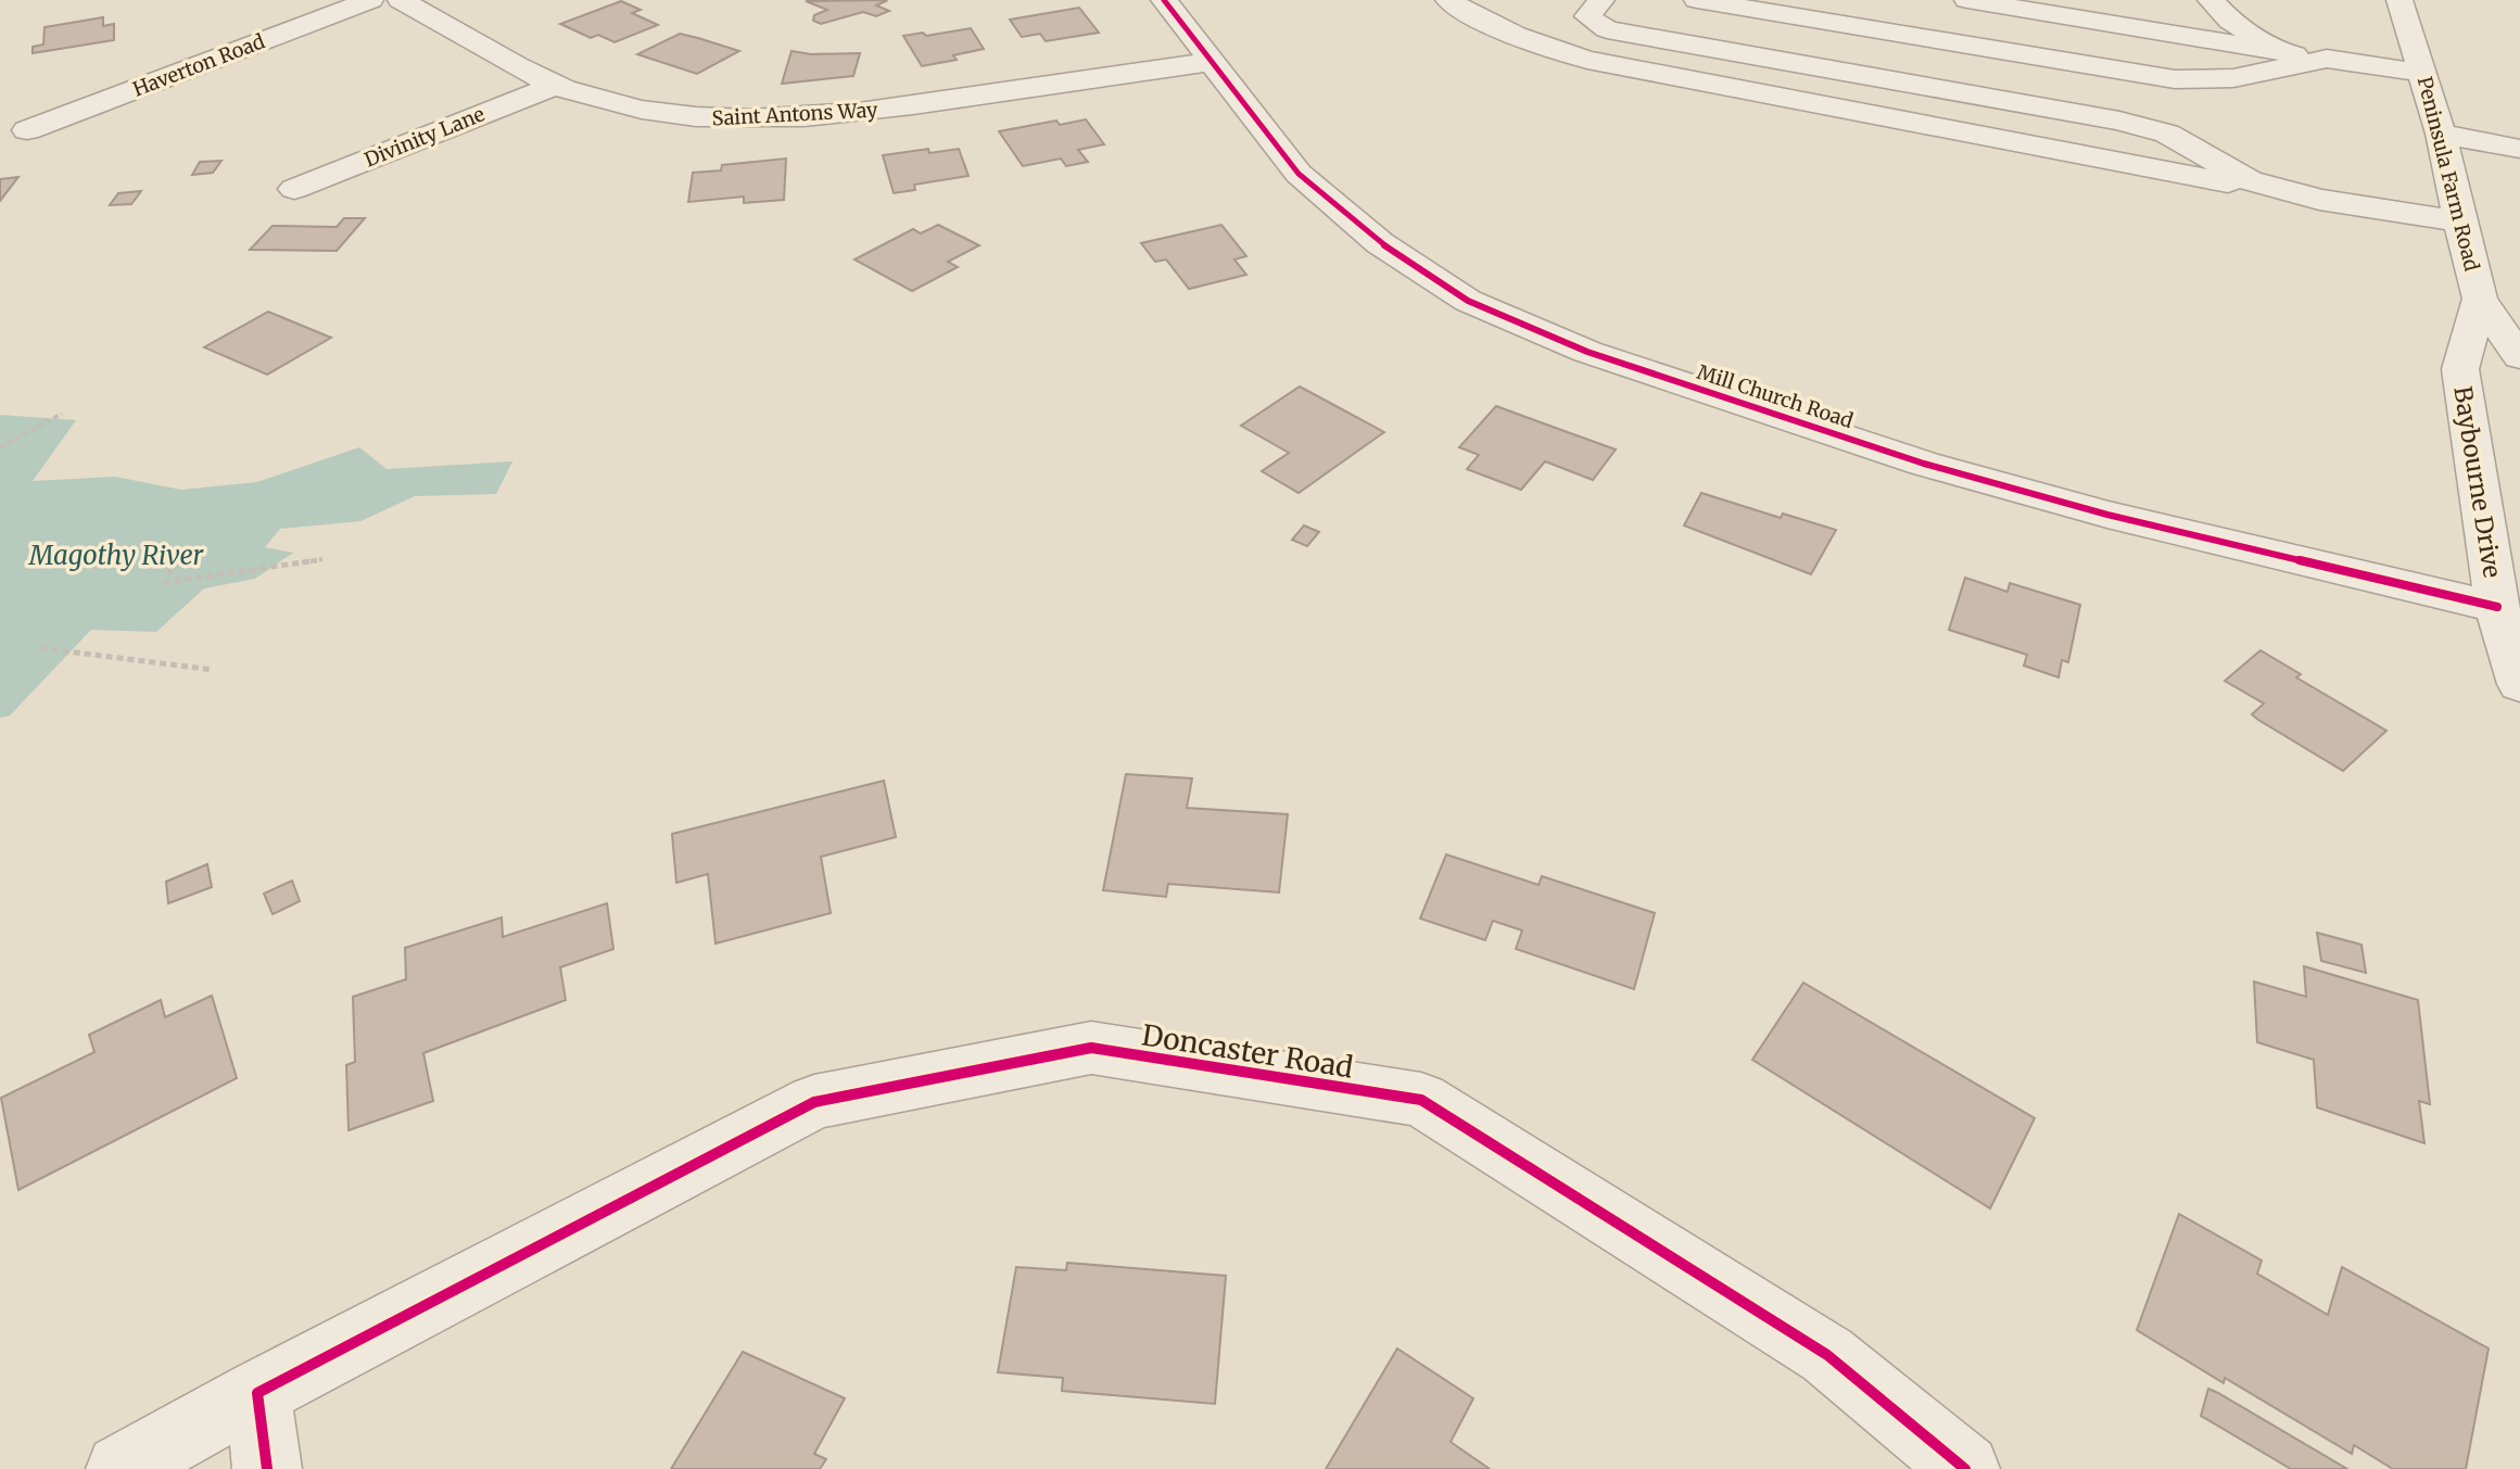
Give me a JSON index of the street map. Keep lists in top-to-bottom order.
{
  "streets": {
    "street": [
      "Haverton Road",
      "Saint Antons Way",
      "Divinity Lane",
      "Peninsula Farm Road",
      "Mill Church Road",
      "Baybourne Drive",
      "Doncaster Road"
    ]
  },
  "crossings": [
    ["Saint Antons Way", "Divinity Lane"],
    ["Saint Antons Way", "Mill Church Road"],
    ["Peninsula Farm Road", "Baybourne Drive"],
    ["Mill Church Road", "Baybourne Drive"]
  ],
  "water": ["Magothy River"]
}
